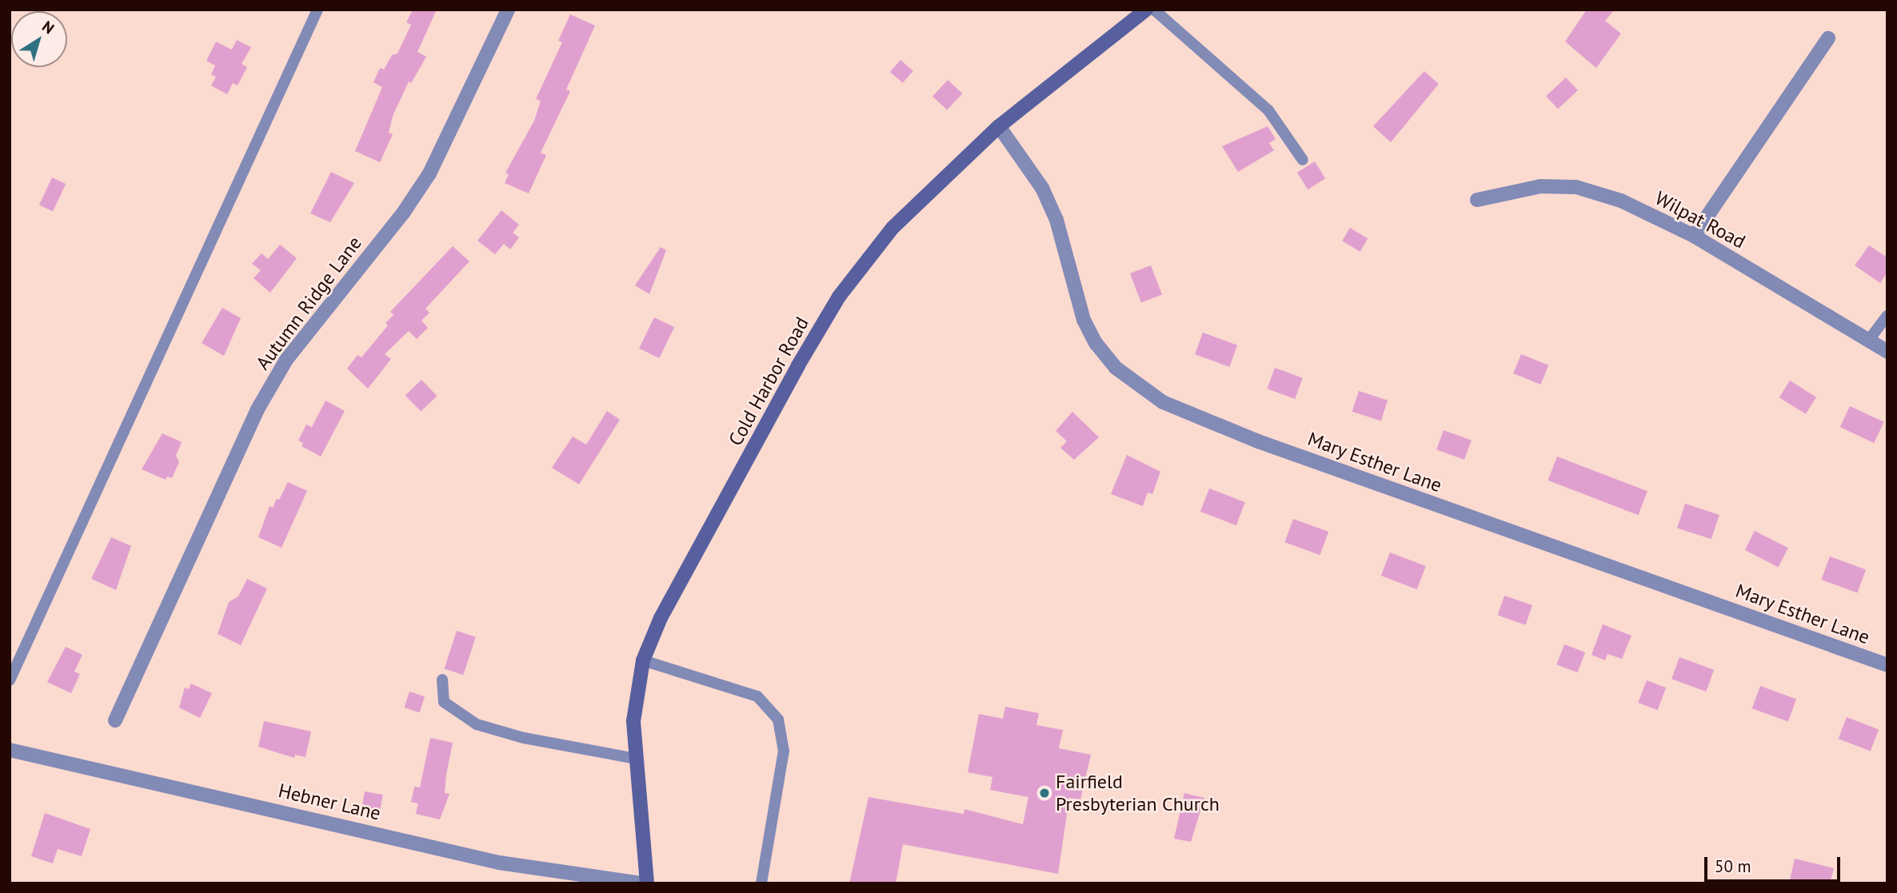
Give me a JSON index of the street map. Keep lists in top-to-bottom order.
{
  "streets": {
    "main road": ["Cold Harbor Road"],
    "street": [
      "Wilpat Road",
      "Autumn Ridge Lane",
      "Mary Esther Lane",
      "Hebner Lane"
    ]
  },
  "crossings": [
    ["Cold Harbor Road", "Mary Esther Lane"]
  ],
  "places": ["Fairfield Presbyterian Church"],
  "scale_bar": "50 m",
  "north": "top right"
}
